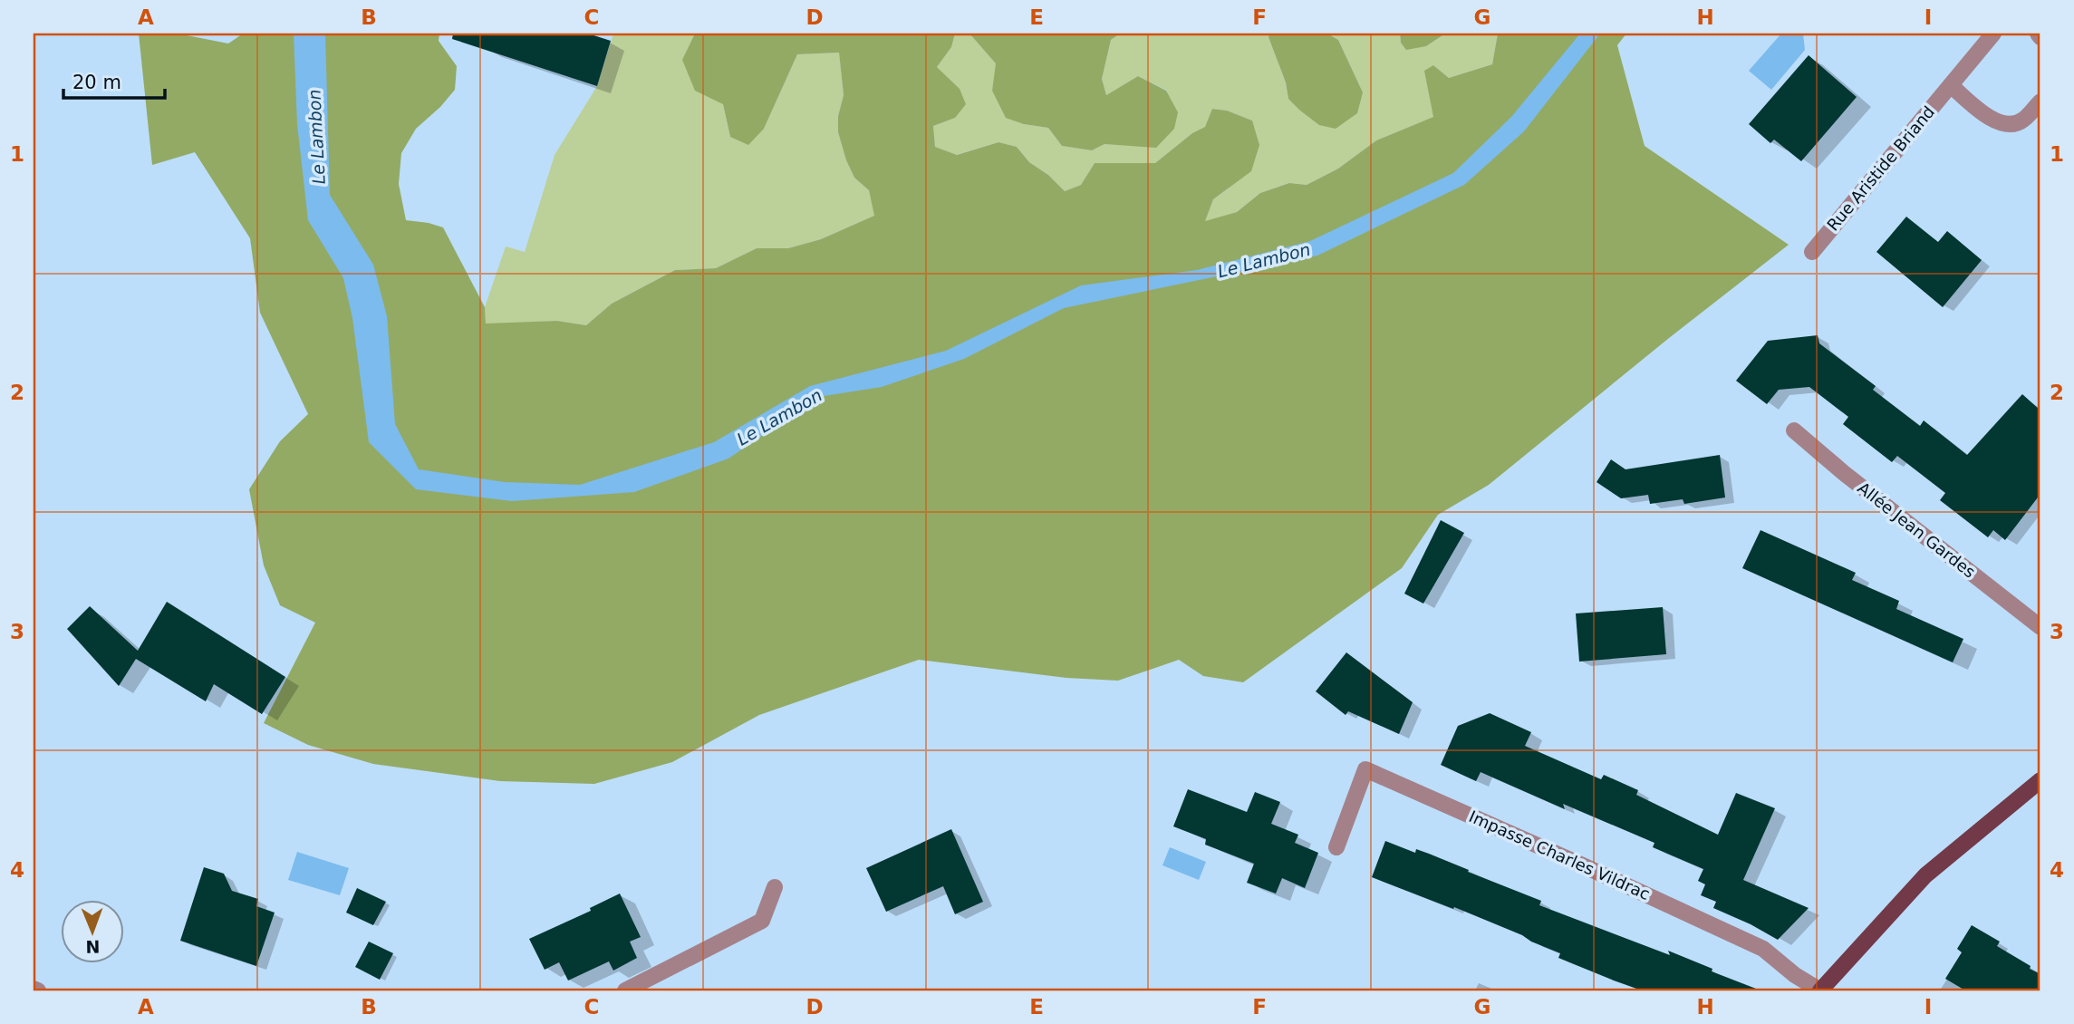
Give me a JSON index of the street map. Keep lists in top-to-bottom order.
{
  "streets": {
    "street": ["Rue Aristide Briand", "Allée Jean Gardes", "Impasse Charles Vildrac"]
  },
  "water": ["Le Lambon"],
  "scale_bar": "20 m",
  "north": "bottom",
  "grid": {
    "columns": [
      "A",
      "B",
      "C",
      "D",
      "E",
      "F",
      "G",
      "H",
      "I"
    ],
    "rows": [
      "1",
      "2",
      "3",
      "4"
    ]
  }
}
